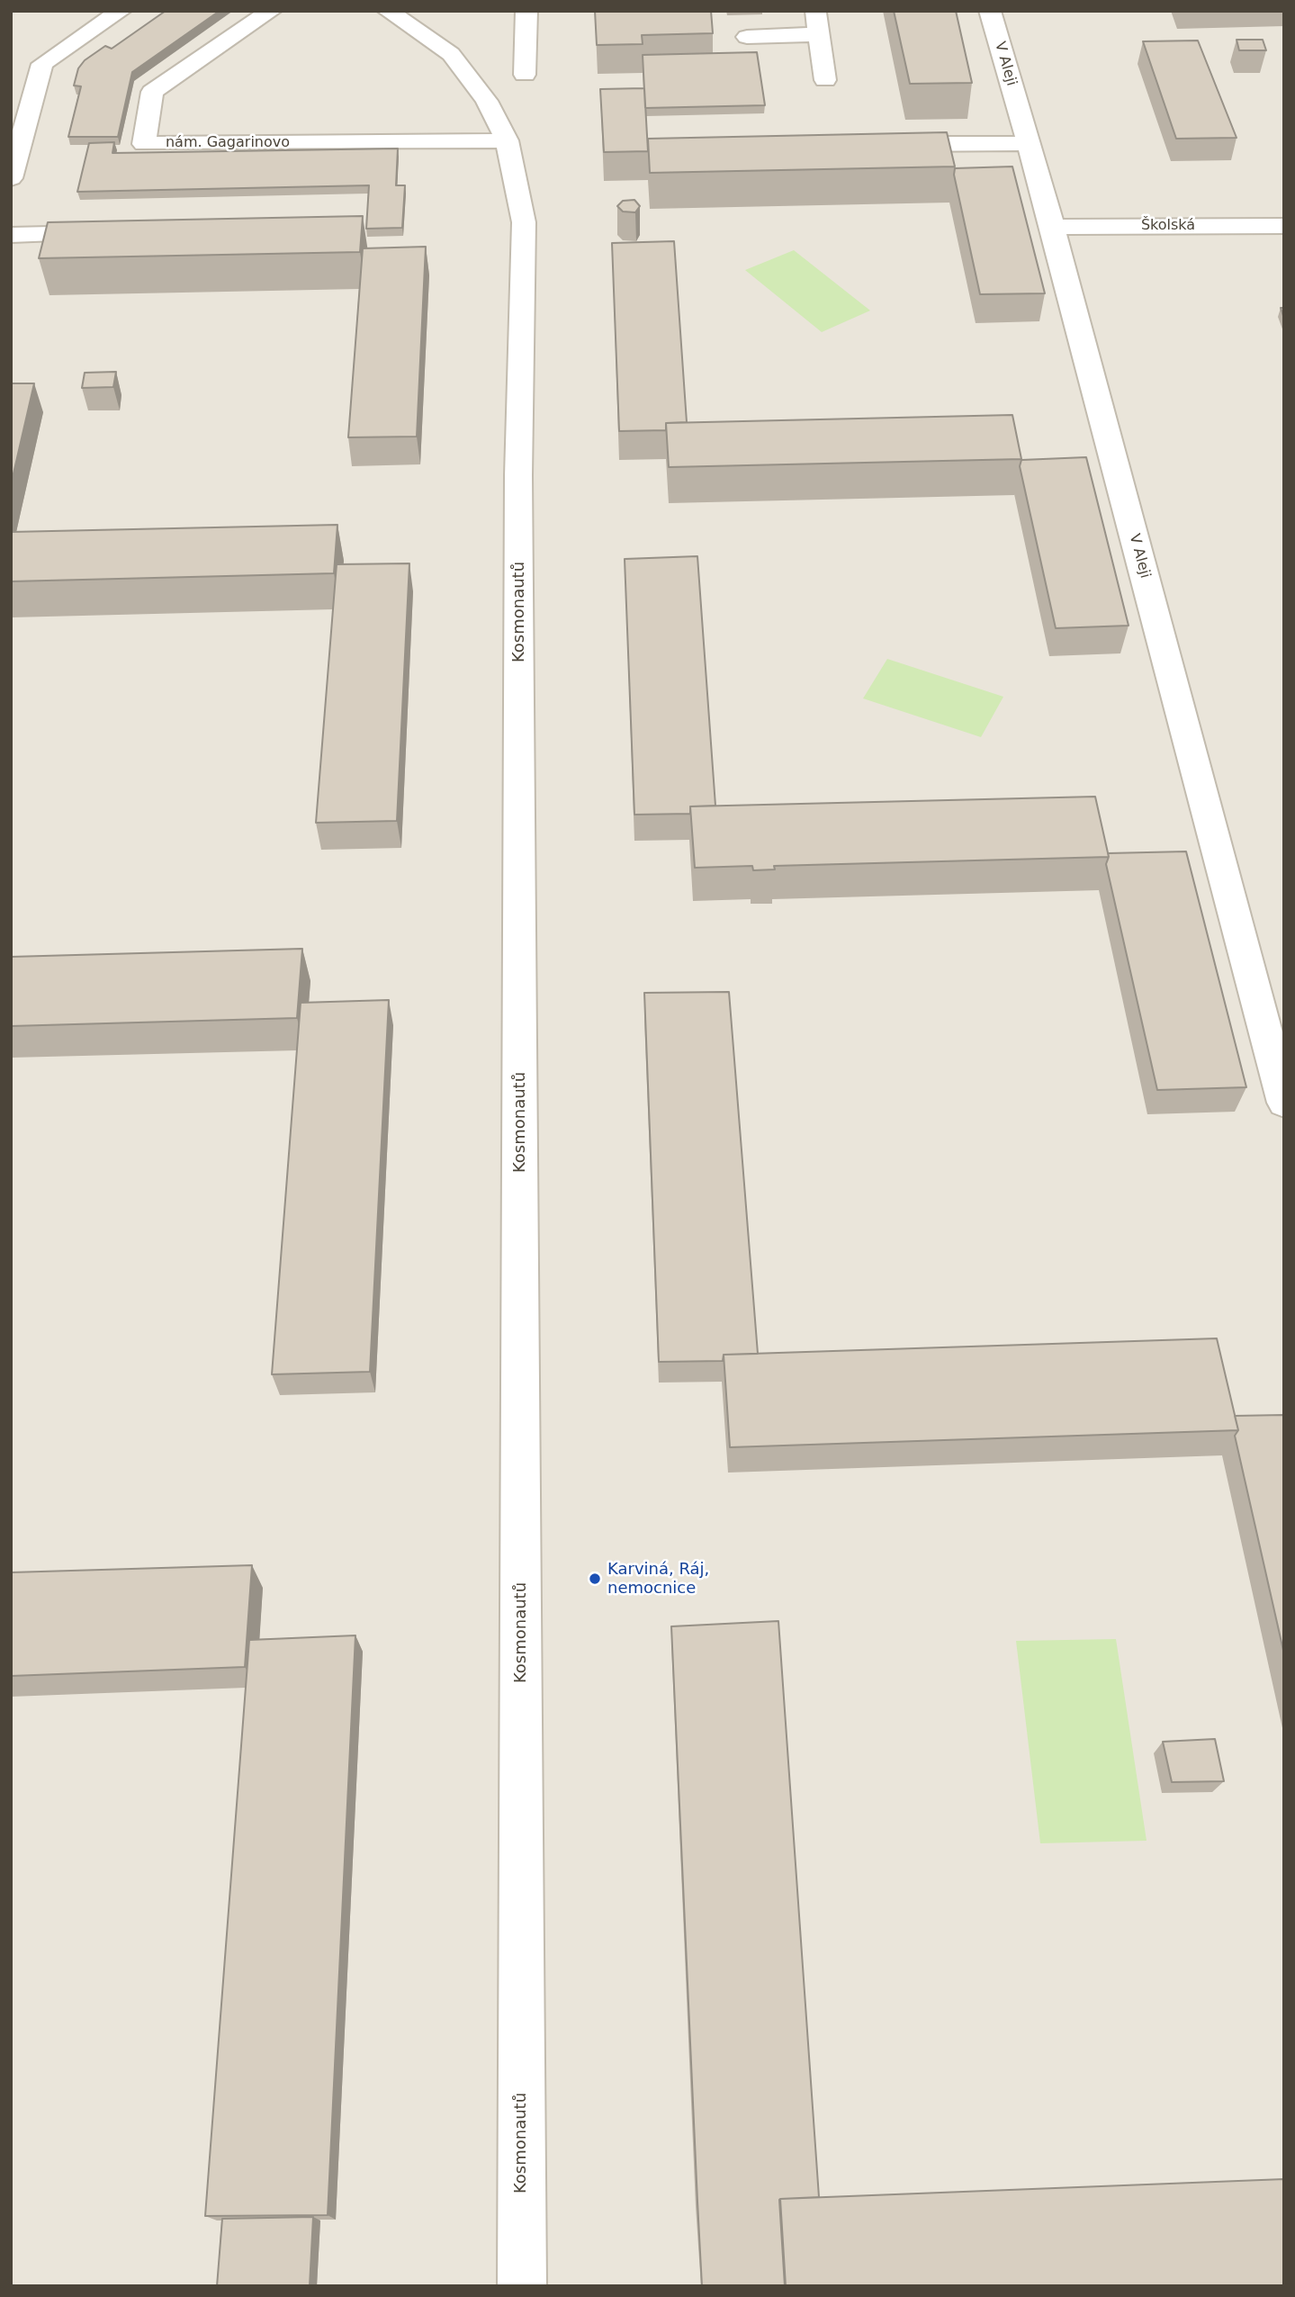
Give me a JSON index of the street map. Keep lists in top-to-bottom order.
{
  "streets": {
    "street": [
      "V Aleji",
      "nám. Gagarinovo",
      "Školská",
      "Kosmonautů"
    ]
  },
  "crossings": [
    ["V Aleji", "Školská"],
    ["nám. Gagarinovo", "Kosmonautů"]
  ],
  "places": ["Karviná, Ráj, nemocnice"]
}
